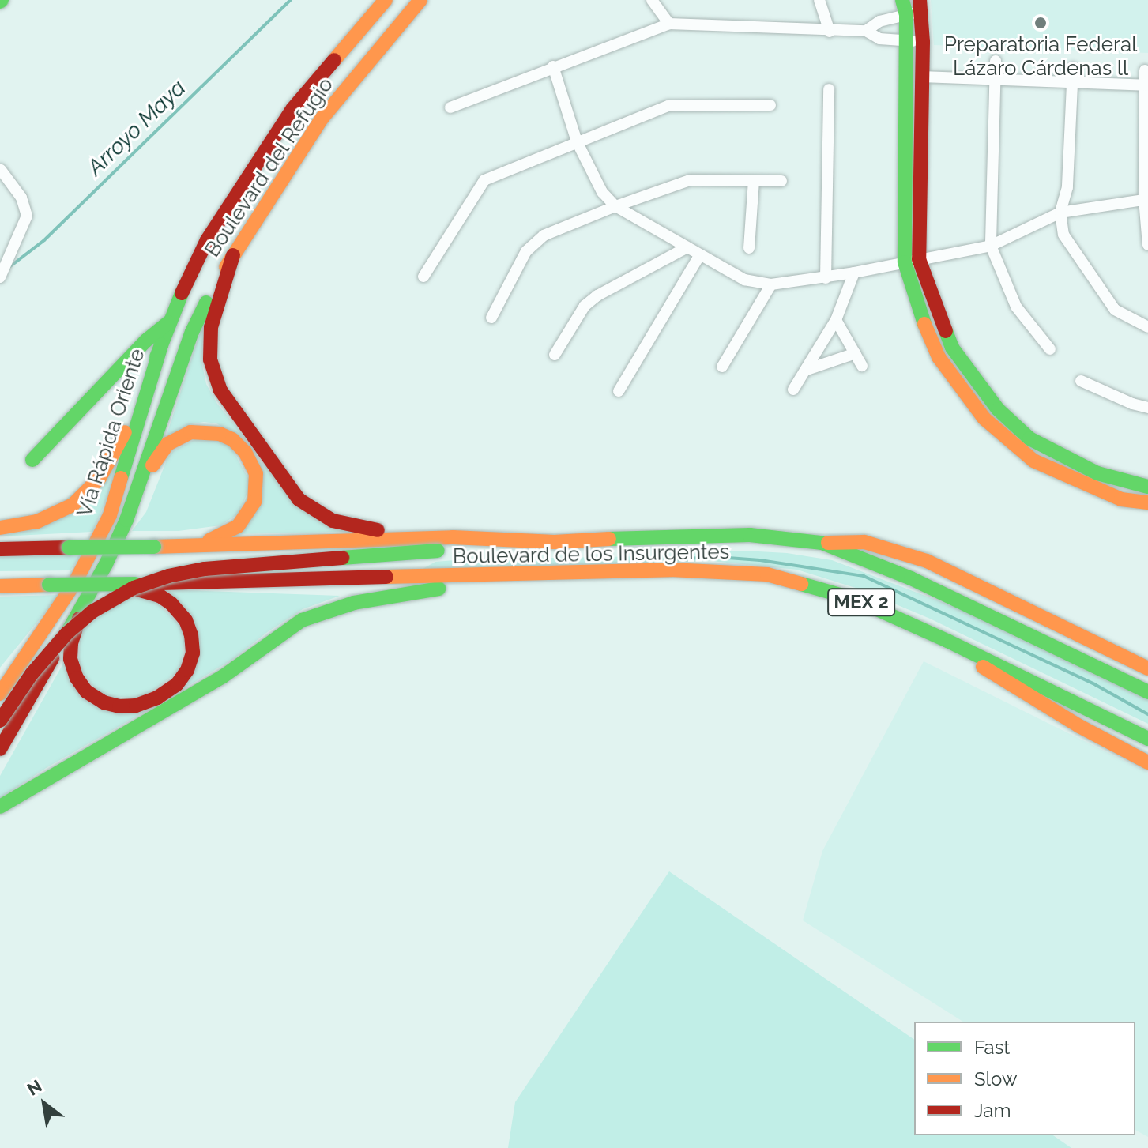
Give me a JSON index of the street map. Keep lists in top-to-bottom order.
{
  "streets": {
    "main road": [
      "Boulevard del Refugio",
      "Vía Rápida Oriente",
      "Boulevard de los Insurgentes",
      "MEX 2"
    ]
  },
  "crossings": [
    ["Boulevard del Refugio", "Vía Rápida Oriente"]
  ],
  "water": ["Arroyo Maya"],
  "places": ["Preparatoria Federal Lázaro Cárdenas ll"],
  "legend": ["Fast", "Slow", "Jam"],
  "north": "top left"
}
